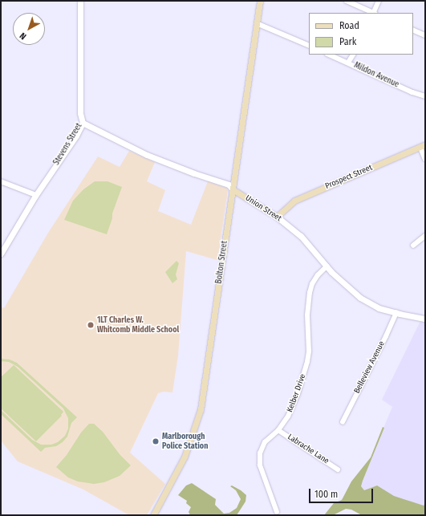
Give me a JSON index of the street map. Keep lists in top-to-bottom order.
{
  "streets": {
    "main road": ["Prospect Street", "Union Street", "Bolton Street"],
    "street": [
      "Mildon Avenue",
      "Stevens Street",
      "Belleview Avenue",
      "Kelber Drive",
      "Labrache Lane"
    ]
  },
  "crossings": [
    ["Stevens Street", "Union Street"],
    ["Prospect Street", "Union Street"],
    ["Union Street", "Bolton Street"],
    ["Union Street", "Belleview Avenue"],
    ["Union Street", "Kelber Drive"],
    ["Kelber Drive", "Labrache Lane"]
  ],
  "places": ["1LT Charles W. Whitcomb Middle School", "Marlborough Police Station"],
  "legend": ["Road", "Park"],
  "scale_bar": "100 m",
  "north": "bottom left"
}
